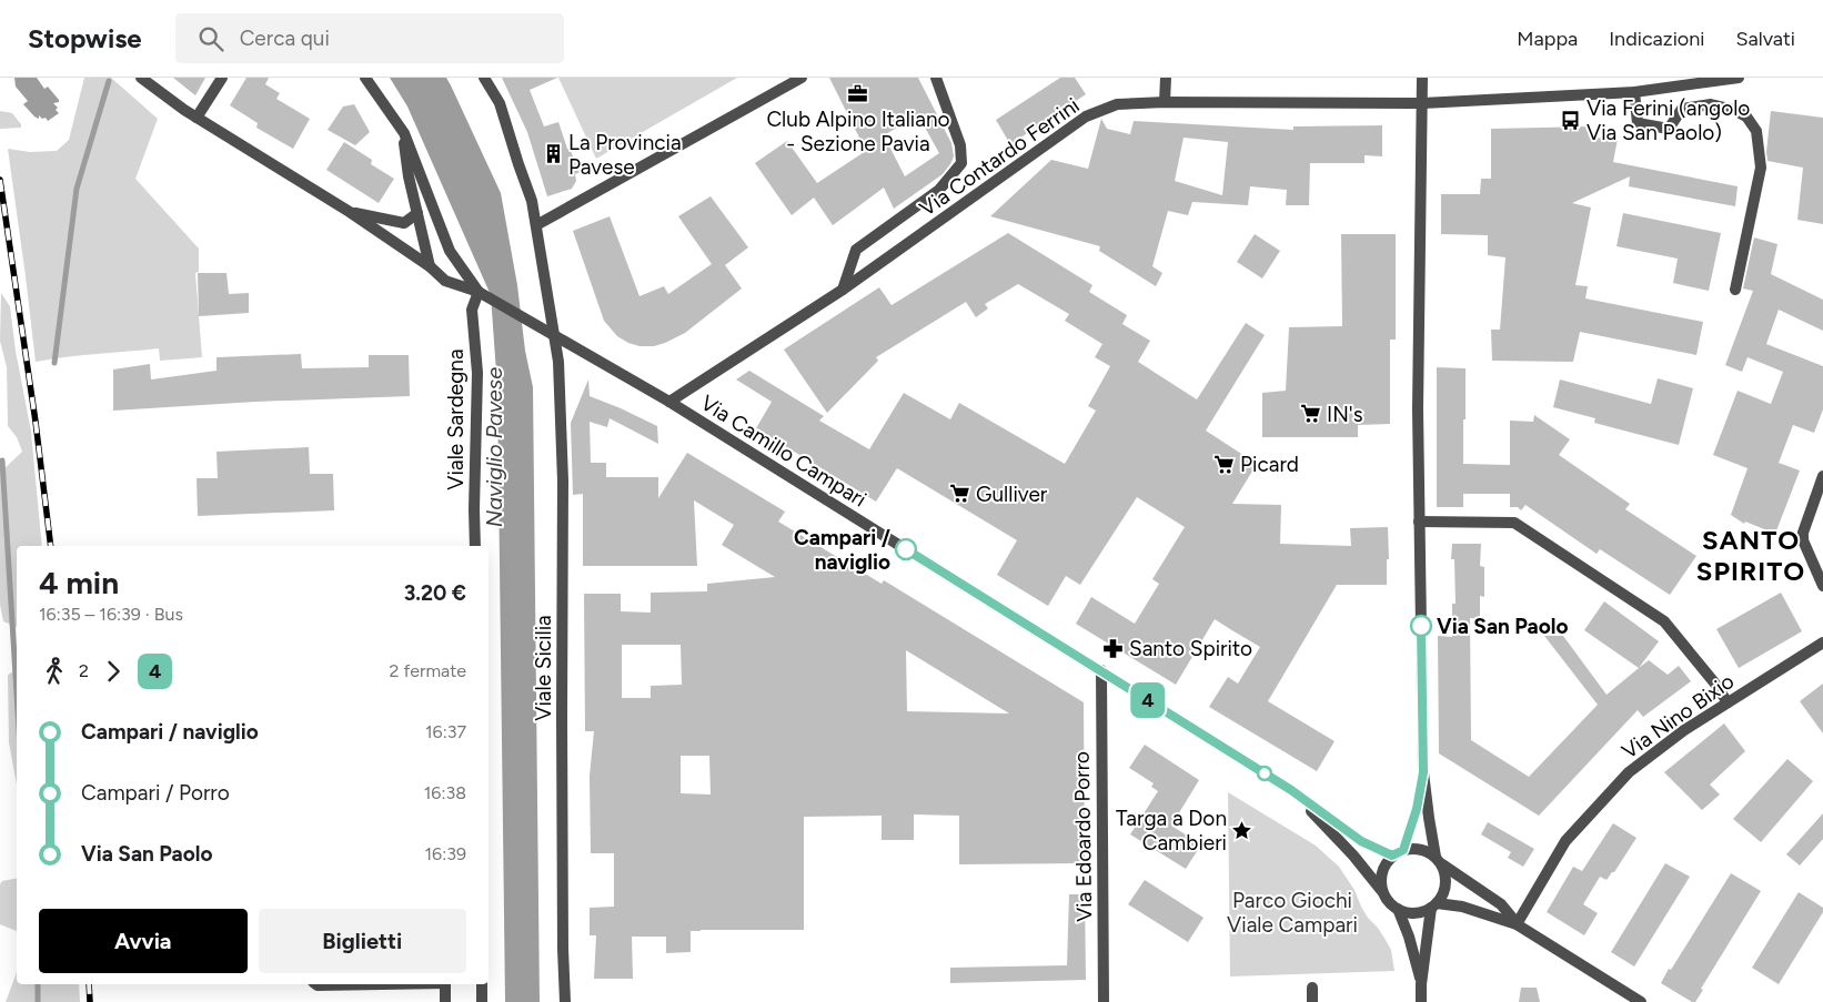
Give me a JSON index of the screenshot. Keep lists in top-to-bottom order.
{
  "streets": {
    "street": [
      "Via Contardo Ferrini",
      "Viale Sardegna",
      "Via Camillo Campari",
      "Viale Sicilia",
      "Via Nino Bixio",
      "Via Edoardo Porro"
    ]
  },
  "crossings": [
    ["Via Contardo Ferrini", "Via Camillo Campari"],
    ["Viale Sardegna", "Via Camillo Campari"],
    ["Via Camillo Campari", "Viale Sicilia"],
    ["Via Camillo Campari", "Via Edoardo Porro"]
  ],
  "districts": ["SANTO SPIRITO"],
  "water": ["Naviglio Pavese"],
  "parks": ["Parco Giochi Viale Campari"],
  "places": {
    "office": ["Club Alpino Italiano - Sezione Pavia"],
    "bus stop": ["Via Ferini (angolo Via San Paolo)"],
    "building": ["La Provincia Pavese"],
    "supermarket": ["IN's", "Picard", "Gulliver"],
    "other": ["Campari / naviglio", "Via San Paolo"],
    "pharmacy": ["Santo Spirito"],
    "place": ["Targa a Don Cambieri"]
  },
  "lines": ["bus line 4"],
  "page": {
    "header": "Stopwise",
    "search": "Cerca qui",
    "nav": ["Mappa", "Indicazioni", "Salvati"],
    "on_map": "4",
    "heading": ["4 min", "16:35 – 16:39 · Bus", "3.20 €"],
    "legs": ["2", "4", "2 fermate"],
    "list": [
      {
        "name": "Campari / naviglio",
        "value": "16:37"
      },
      {
        "name": "Campari / Porro",
        "value": "16:38"
      },
      {
        "name": "Via San Paolo",
        "value": "16:39"
      }
    ],
    "buttons": ["Avvia", "Biglietti"]
  }
}
